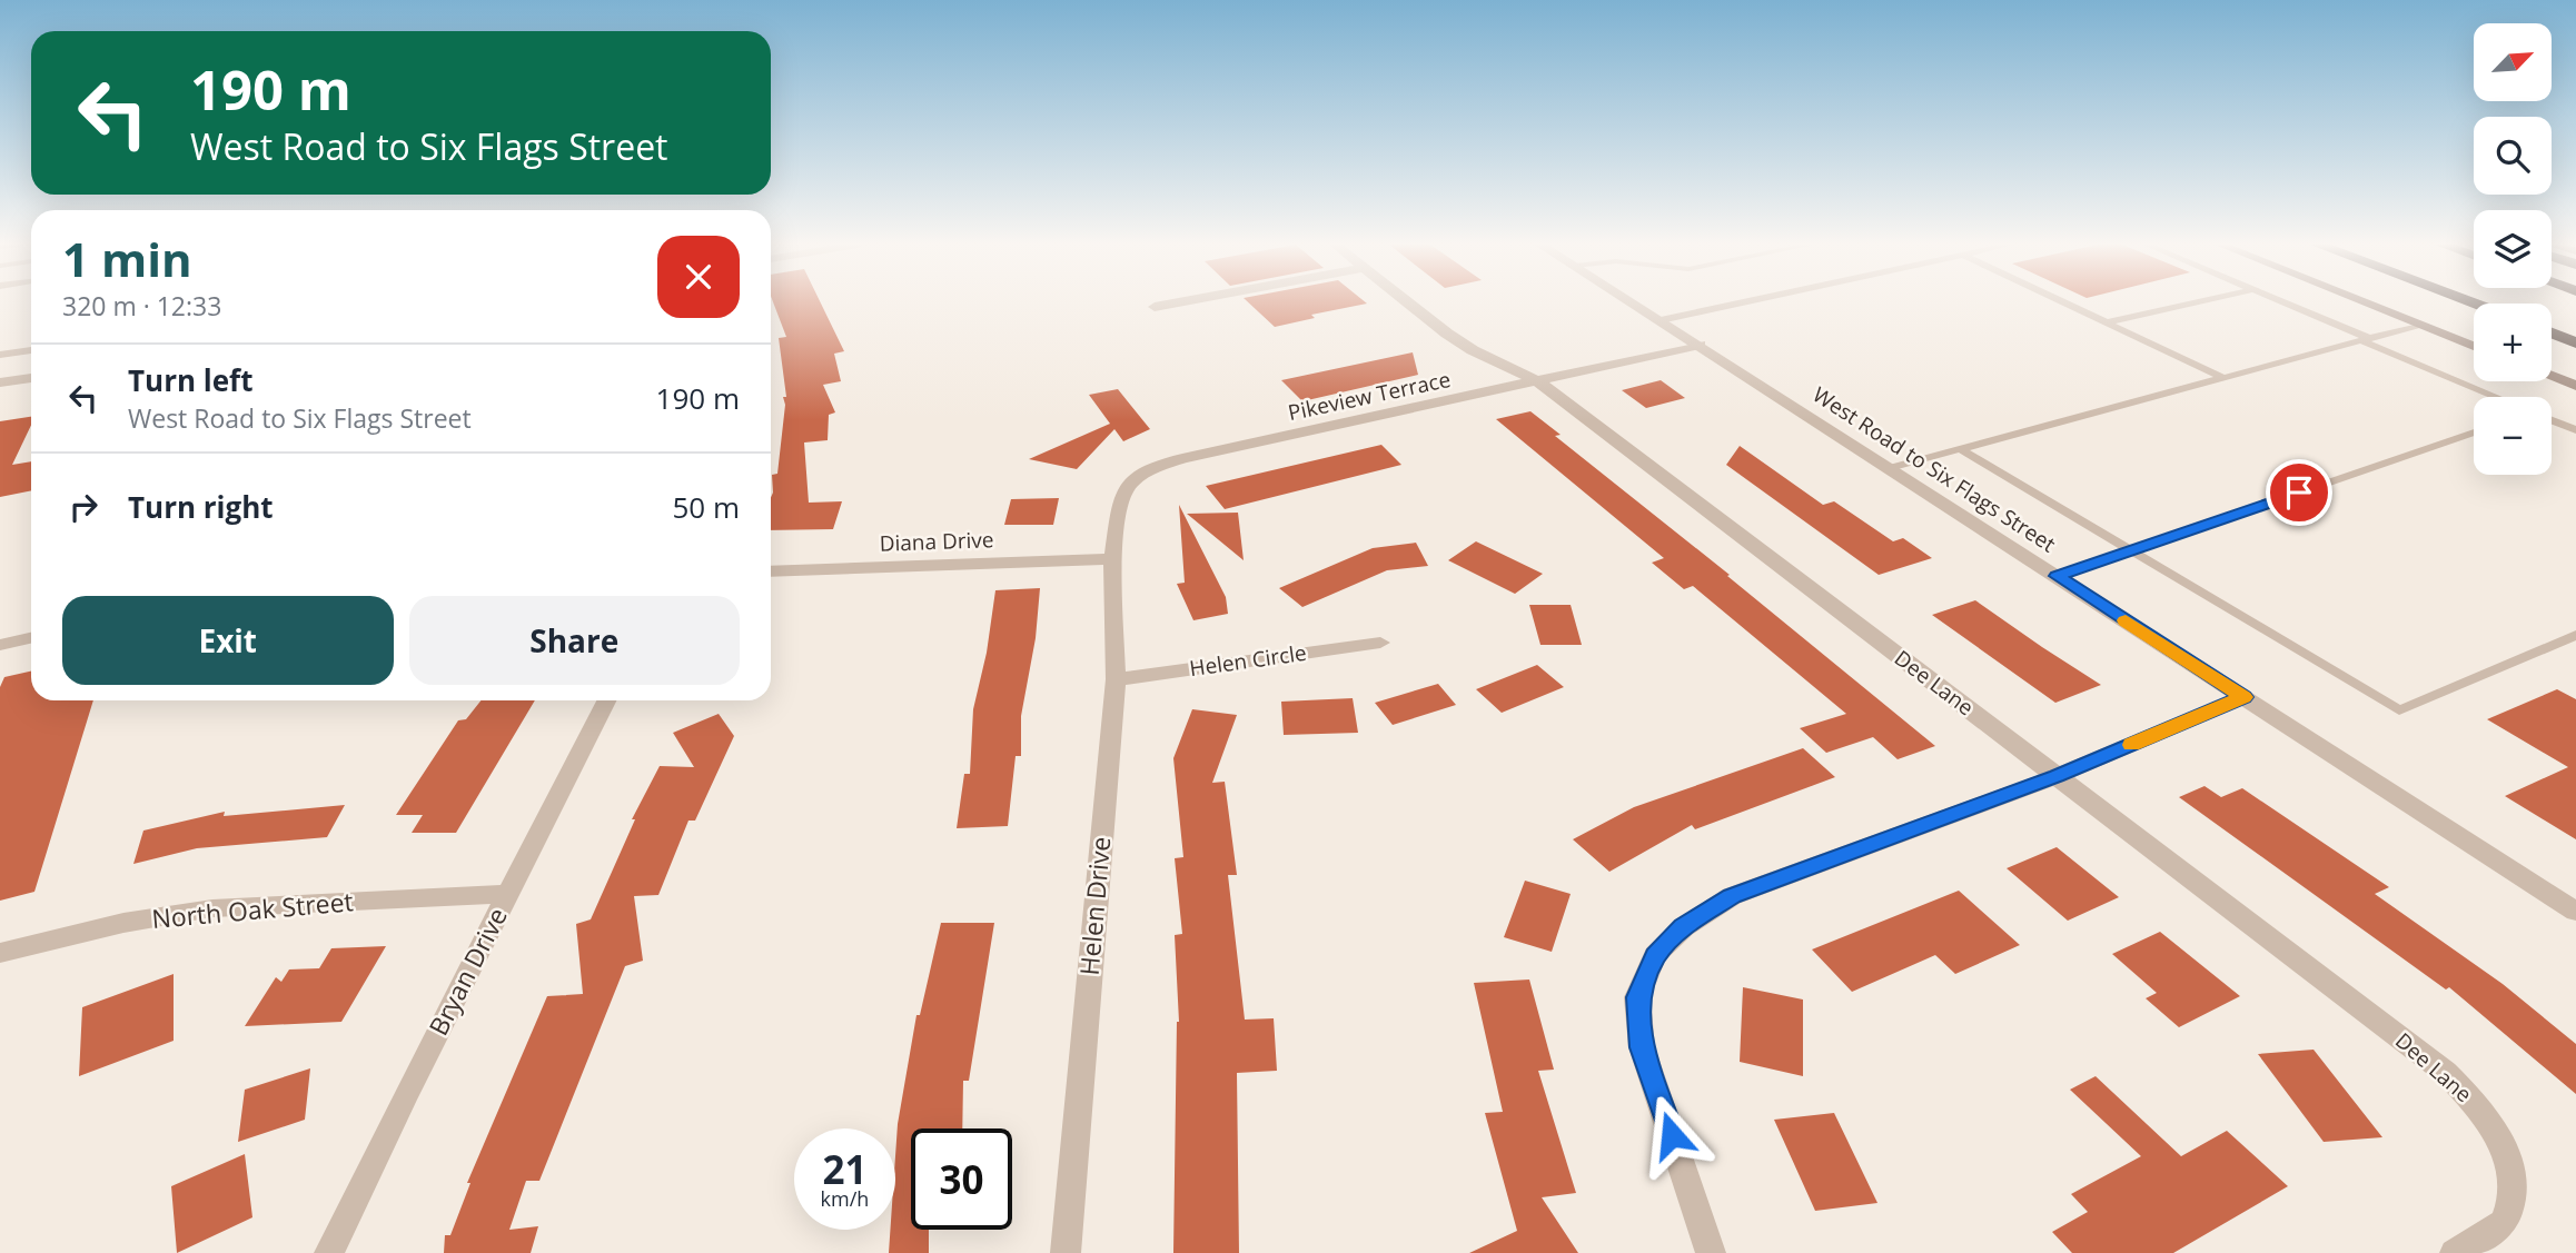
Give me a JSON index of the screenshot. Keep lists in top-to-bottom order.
{
  "streets": {
    "street": [
      "Pikeview Terrace",
      "West Road to Six Flags Street",
      "Diana Drive",
      "Helen Circle",
      "Dee Lane",
      "Helen Drive",
      "North Oak Street",
      "Bryan Drive"
    ]
  },
  "crossings": [
    ["Pikeview Terrace", "West Road to Six Flags Street"],
    ["Pikeview Terrace", "Diana Drive"],
    ["Pikeview Terrace", "Dee Lane"],
    ["Pikeview Terrace", "Helen Drive"],
    ["Diana Drive", "Helen Drive"],
    ["Helen Circle", "Helen Drive"],
    ["North Oak Street", "Bryan Drive"]
  ],
  "north": "top right",
  "page": {
    "map_buttons": ["+", "−"],
    "turn": ["190 m", "West Road to Six Flags Street"],
    "heading": ["1 min", "320 m · 12:33"],
    "list": [
      {
        "name": "Turn left",
        "note": "West Road to Six Flags Street",
        "value": "190 m"
      },
      {
        "name": "Turn right",
        "value": "50 m"
      }
    ],
    "buttons": ["Exit", "Share"],
    "speed": "21 km/h",
    "limit": "30"
  }
}
